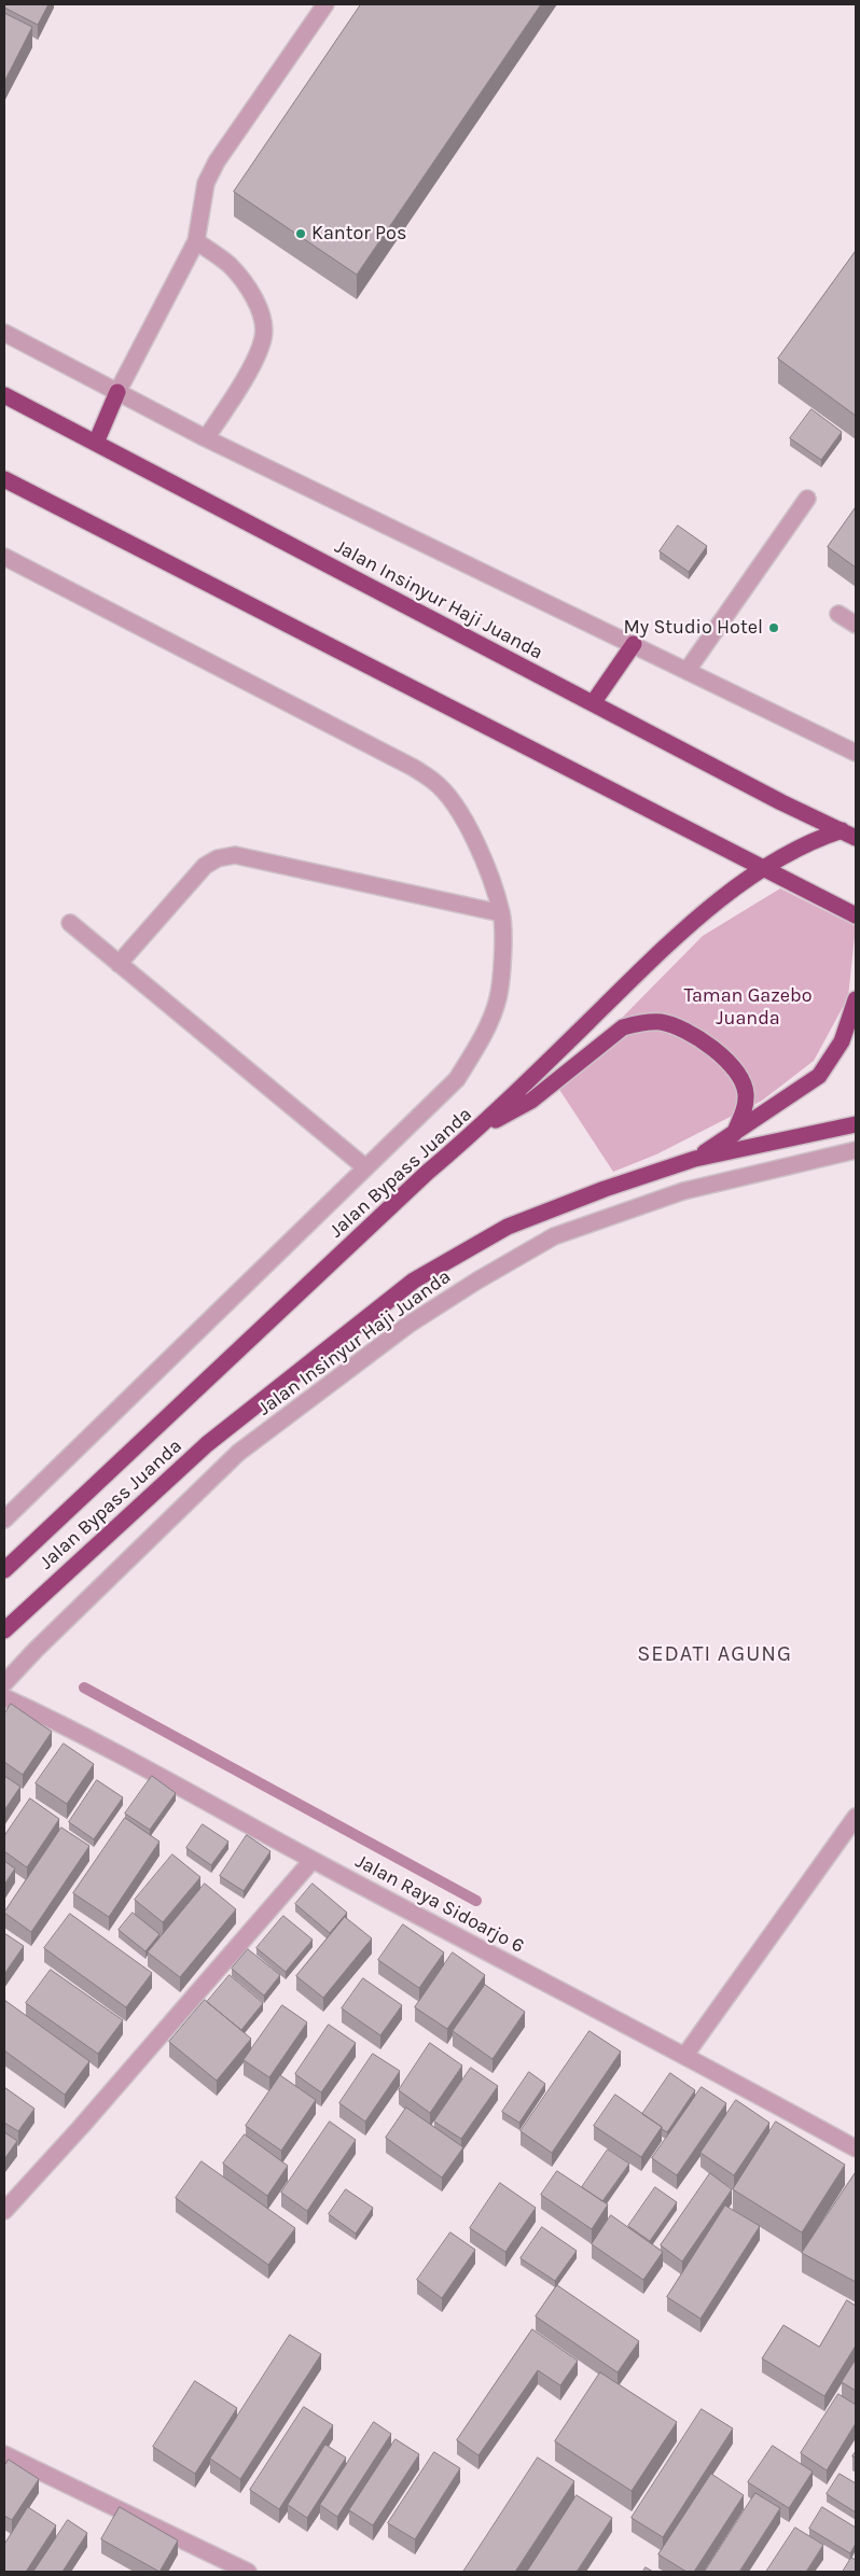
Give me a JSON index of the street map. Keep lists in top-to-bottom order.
{
  "streets": {
    "highway": ["Jalan Insinyur Haji Juanda", "Jalan Bypass Juanda"],
    "street": ["Jalan Raya Sidoarjo 6"]
  },
  "crossings": [
    ["Jalan Insinyur Haji Juanda", "Jalan Bypass Juanda"]
  ],
  "districts": ["SEDATI AGUNG"],
  "parks": ["Taman Gazebo Juanda"],
  "places": ["Kantor Pos", "My Studio Hotel"]
}
